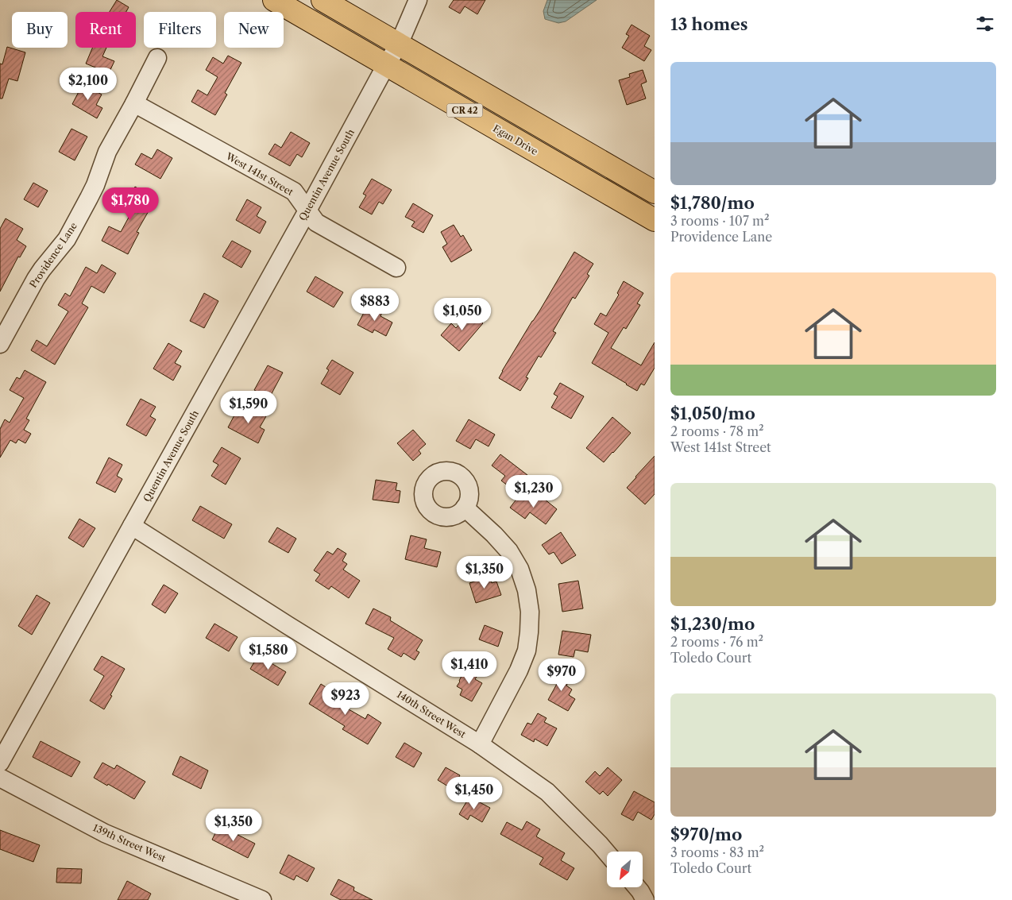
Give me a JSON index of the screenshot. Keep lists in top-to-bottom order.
{
  "streets": {
    "highway": ["CR 42", "Egan Drive"],
    "street": [
      "West 141st Street",
      "Quentin Avenue South",
      "Providence Lane",
      "140th Street West",
      "139th Street West"
    ]
  },
  "crossings": [
    ["CR 42", "Quentin Avenue South"],
    ["Egan Drive", "Quentin Avenue South"],
    ["West 141st Street", "Quentin Avenue South"],
    ["West 141st Street", "Providence Lane"],
    ["Quentin Avenue South", "140th Street West"]
  ],
  "north": "bottom left",
  "page": {
    "heading": "13 homes",
    "chip": [
      "Buy",
      "Rent",
      "Filters",
      "New"
    ],
    "list": [
      {
        "name": "$1,780/mo",
        "note": "3 rooms · 107 m² · Providence Lane"
      },
      {
        "name": "$1,050/mo",
        "note": "2 rooms · 78 m² · West 141st Street"
      },
      {
        "name": "$1,230/mo",
        "note": "2 rooms · 76 m² · Toledo Court"
      },
      {
        "name": "$970/mo",
        "note": "3 rooms · 83 m² · Toledo Court"
      }
    ],
    "price": [
      "$2,100",
      "$1,780",
      "$883",
      "$1,050",
      "$1,590",
      "$1,230",
      "$1,350",
      "$1,580",
      "$1,410",
      "$970",
      "$923",
      "$1,450",
      "$1,350"
    ]
  }
}
